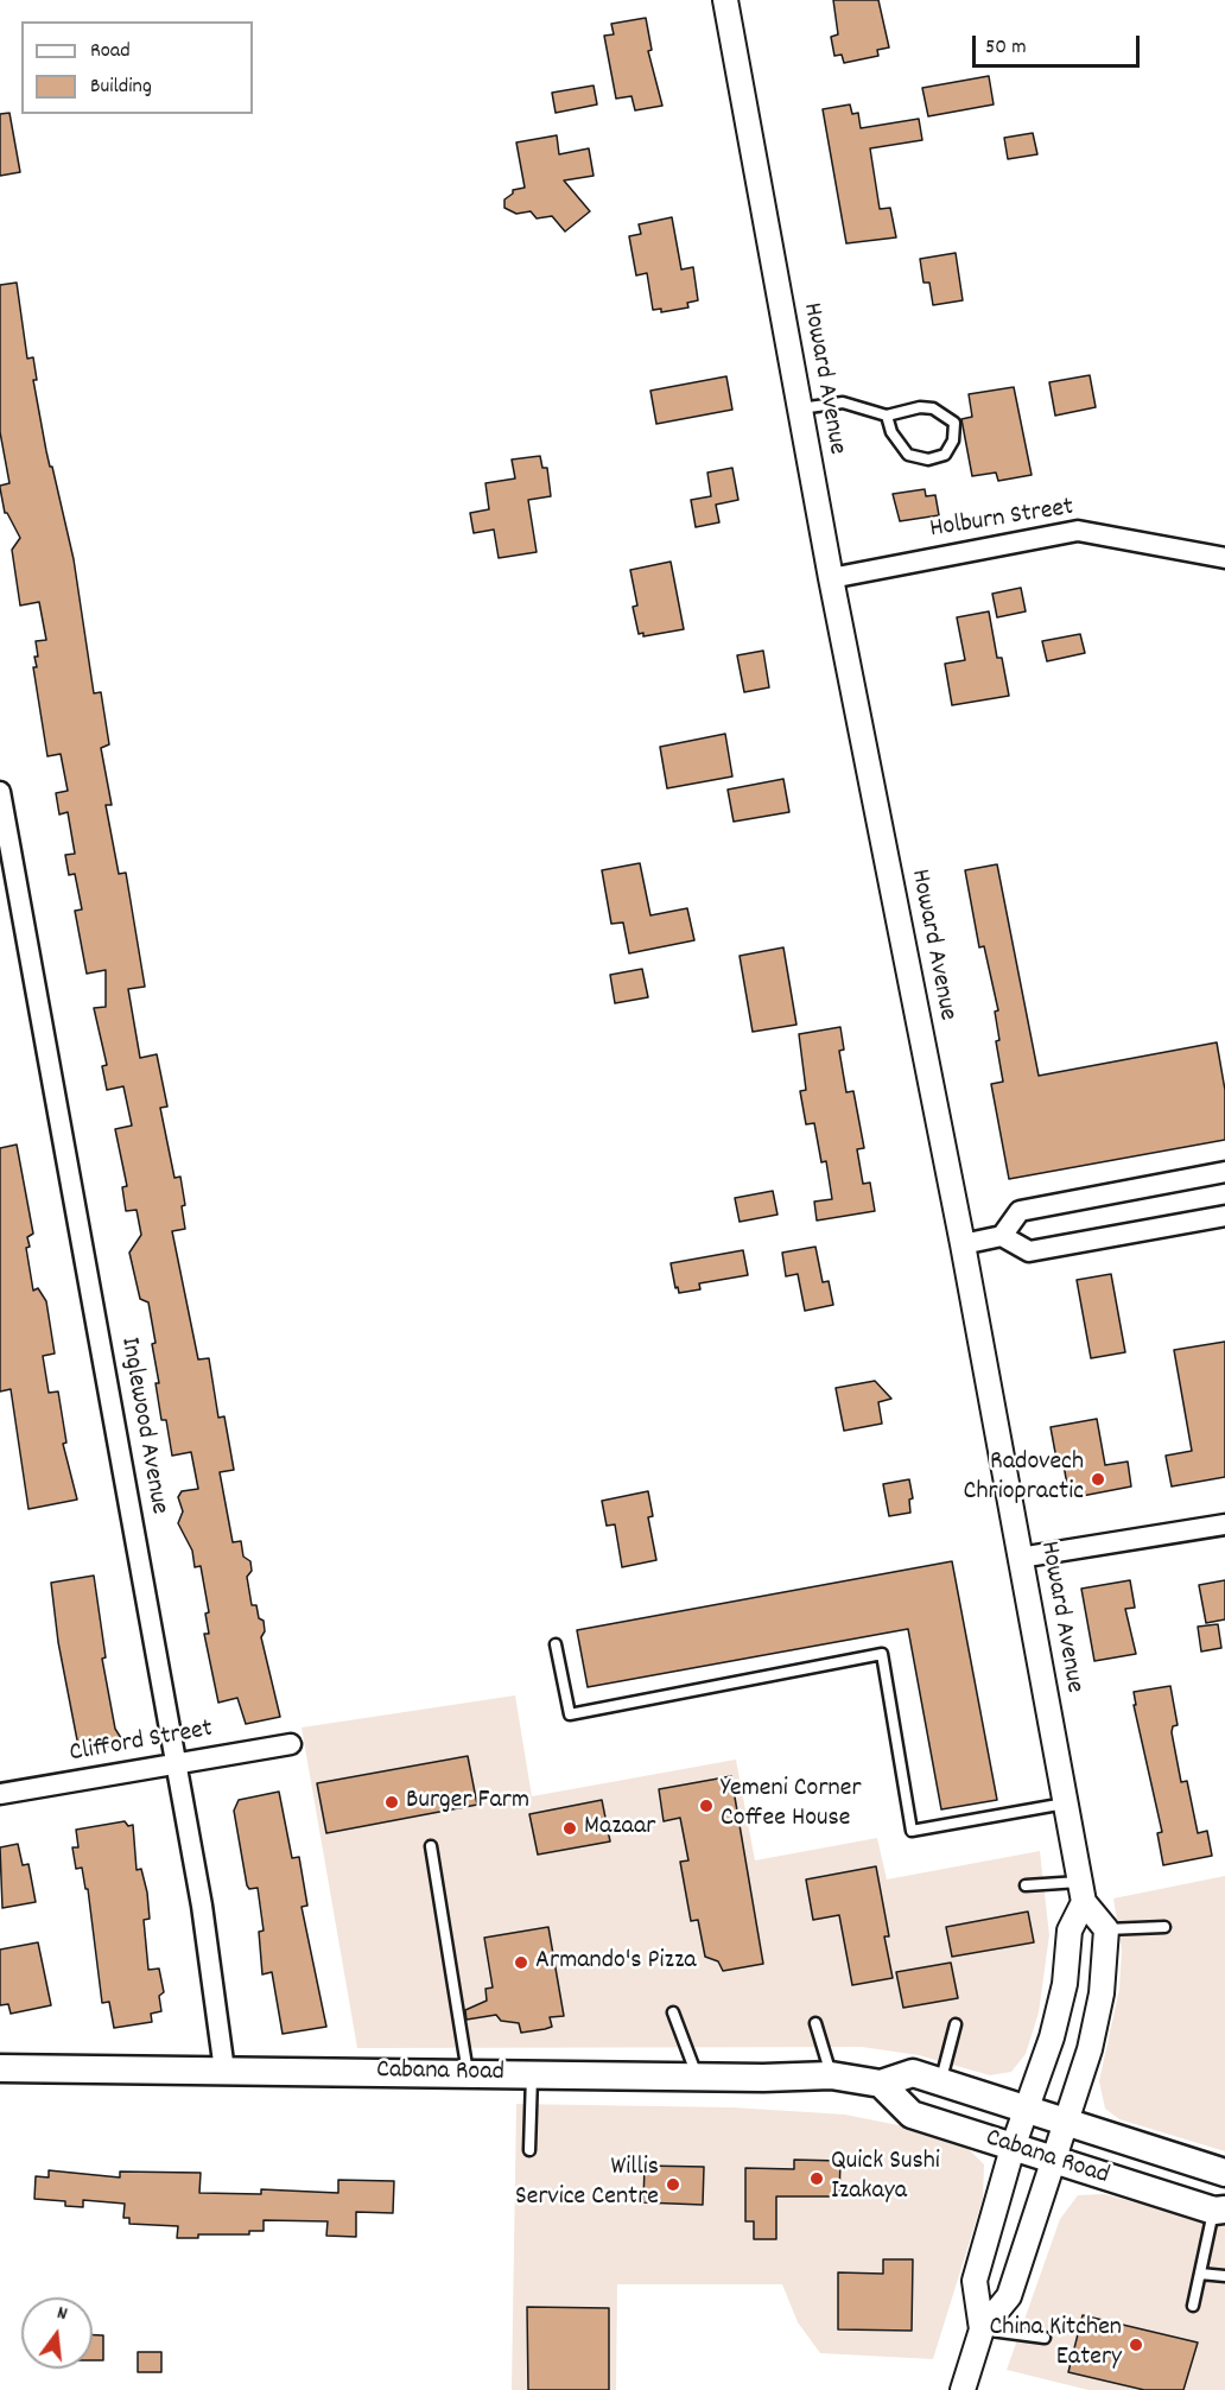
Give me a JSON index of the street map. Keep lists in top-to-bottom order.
{
  "streets": {
    "main road": ["Cabana Road"],
    "street": [
      "Howard Avenue",
      "Holburn Street",
      "Inglewood Avenue",
      "Clifford Street"
    ]
  },
  "crossings": [
    ["Howard Avenue", "Holburn Street"],
    ["Inglewood Avenue", "Clifford Street"],
    ["Inglewood Avenue", "Cabana Road"]
  ],
  "places": [
    "Radovech Chriopractic",
    "Burger Farm",
    "Yemeni Corner Coffee House",
    "Mazaar",
    "Armando's Pizza",
    "Quick Sushi Izakaya",
    "Willis Service Centre",
    "China Kitchen Eatery"
  ],
  "legend": ["Road", "Building"],
  "scale_bar": "50 m",
  "north": "top"
}
